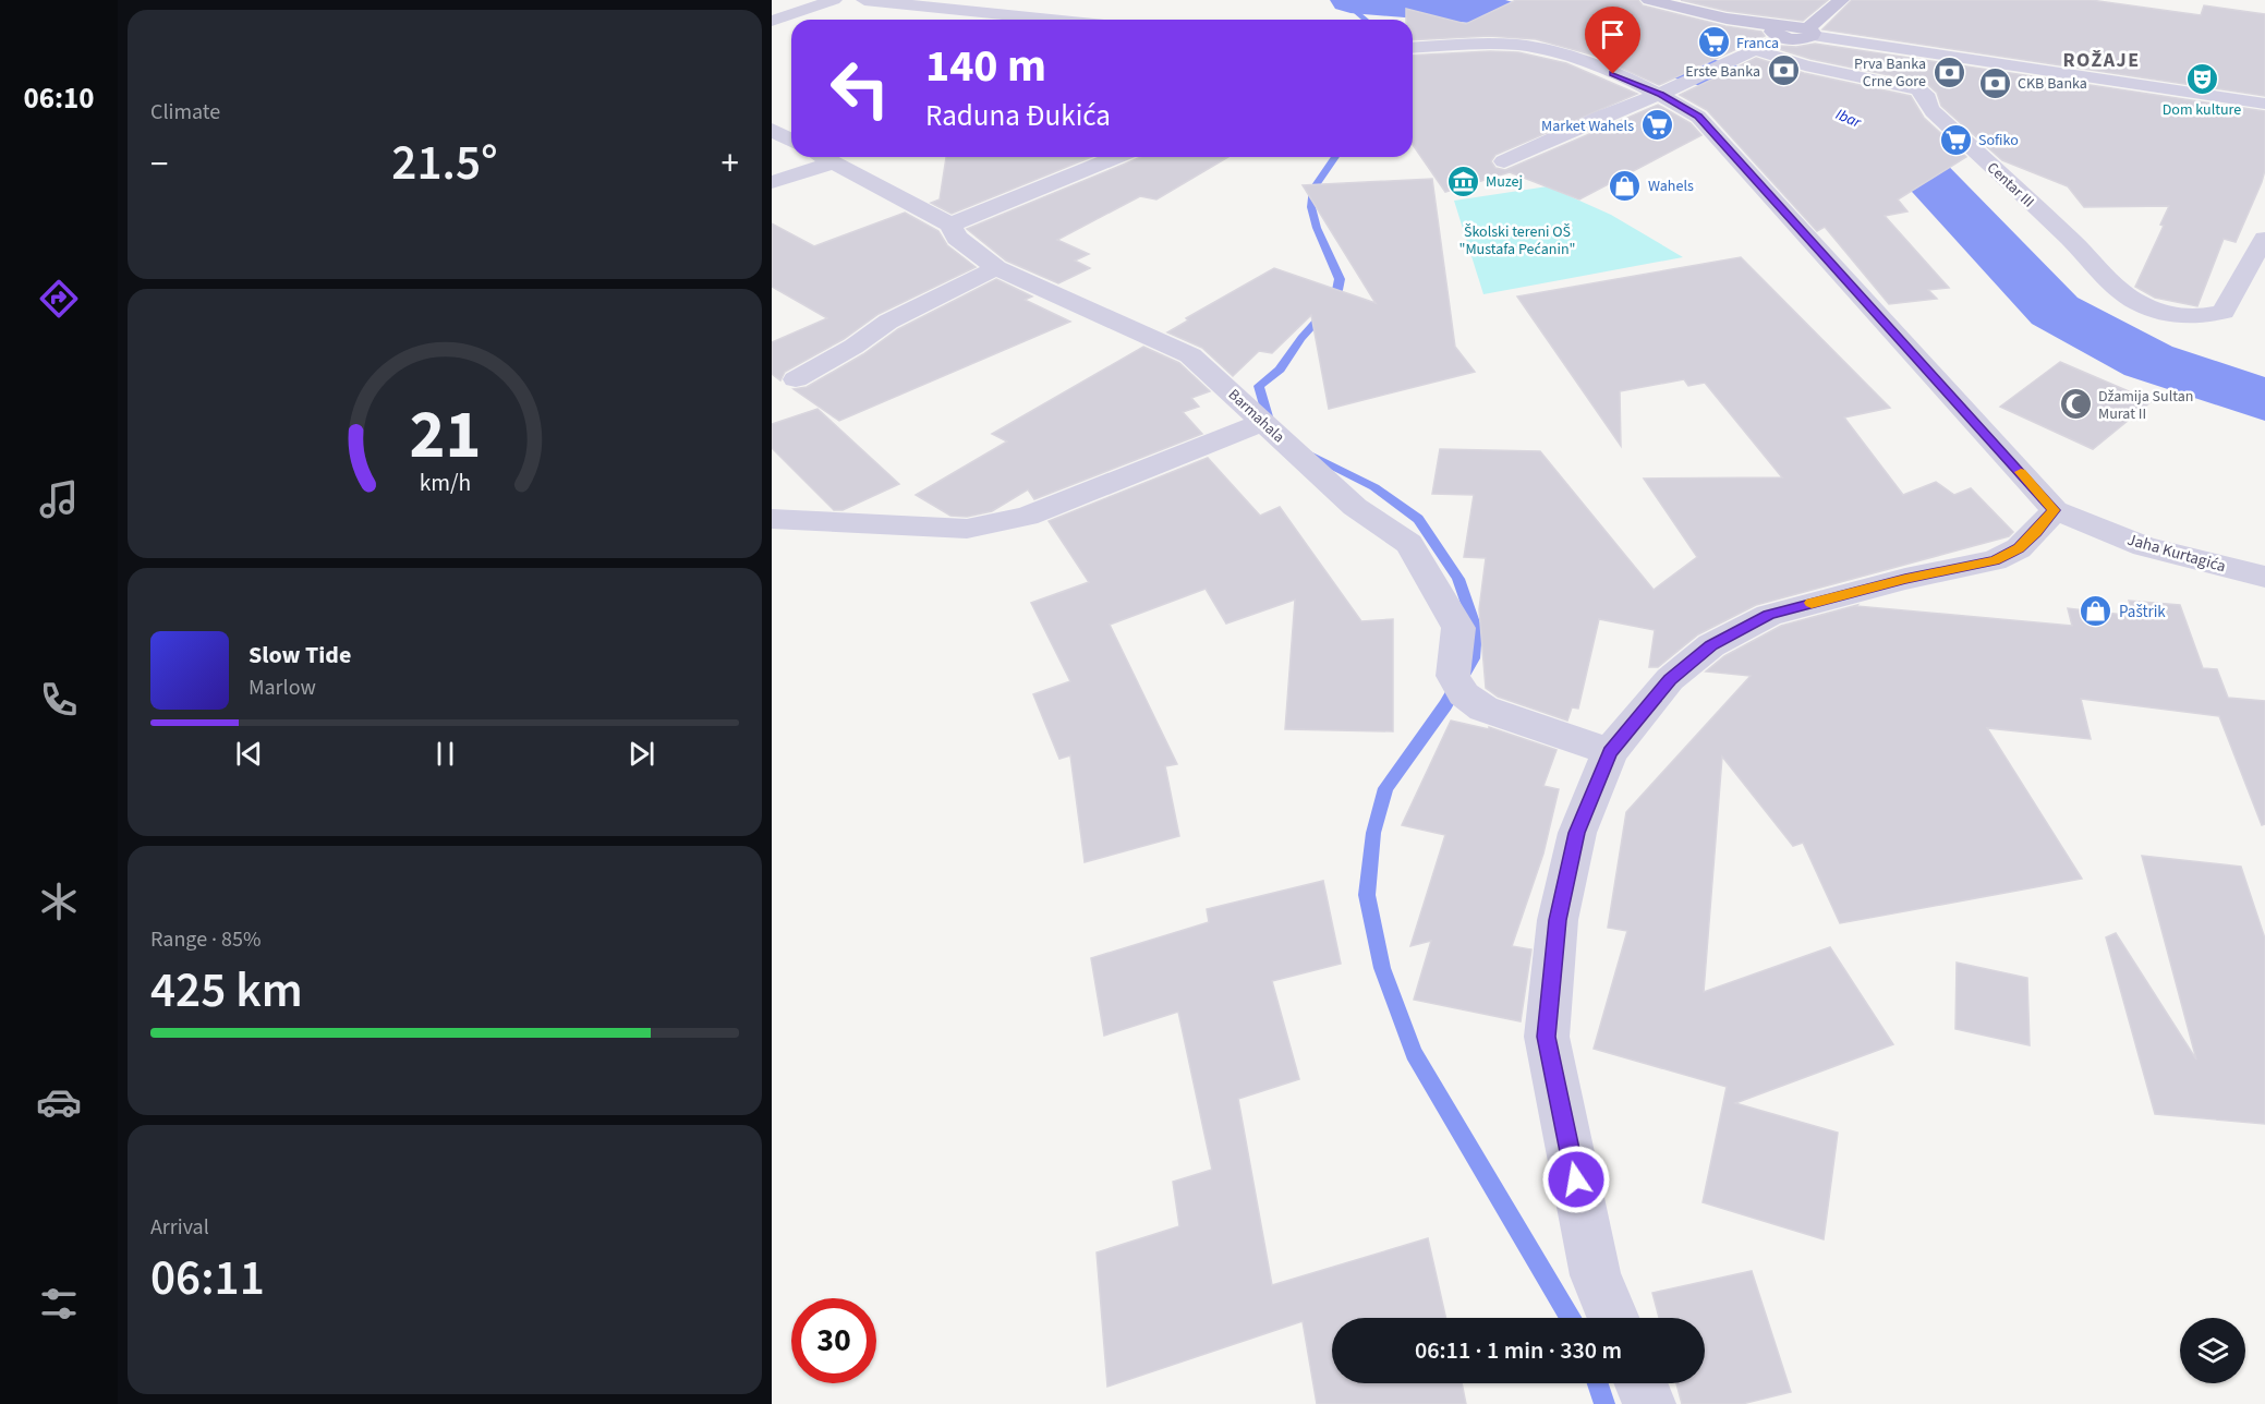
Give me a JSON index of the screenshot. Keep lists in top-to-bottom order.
{
  "streets": {
    "street": ["Centar III", "Barmahala", "Jaha Kurtagića"]
  },
  "districts": ["ROŽAJE"],
  "water": ["Ibar"],
  "parks": ["Školski tereni OŠ \"Mustafa Pećanin\""],
  "places": {
    "supermarket": ["Franca", "Market Wahels", "Sofiko"],
    "bank": ["Erste Banka", "Prva Banka Crne Gore", "CKB Banka"],
    "theatre": ["Dom kulture"],
    "museum": ["Muzej"],
    "shop": ["Wahels", "Paštrik"],
    "mosque": ["Džamija Sultan Murat II"]
  },
  "page": {
    "tabs": "06:10",
    "tile": [
      "Climate",
      ["Range · 85%", "425 km"],
      ["Arrival", "06:11"]
    ],
    "turn": ["140 m", "Raduna Ðukića"],
    "heat": ["−", "21.5°", "+"],
    "song": ["Slow Tide", "Marlow"],
    "limit": "30",
    "trip": "06:11 · 1 min · 330 m",
    "gauge": ["21", "km/h"]
  }
}
